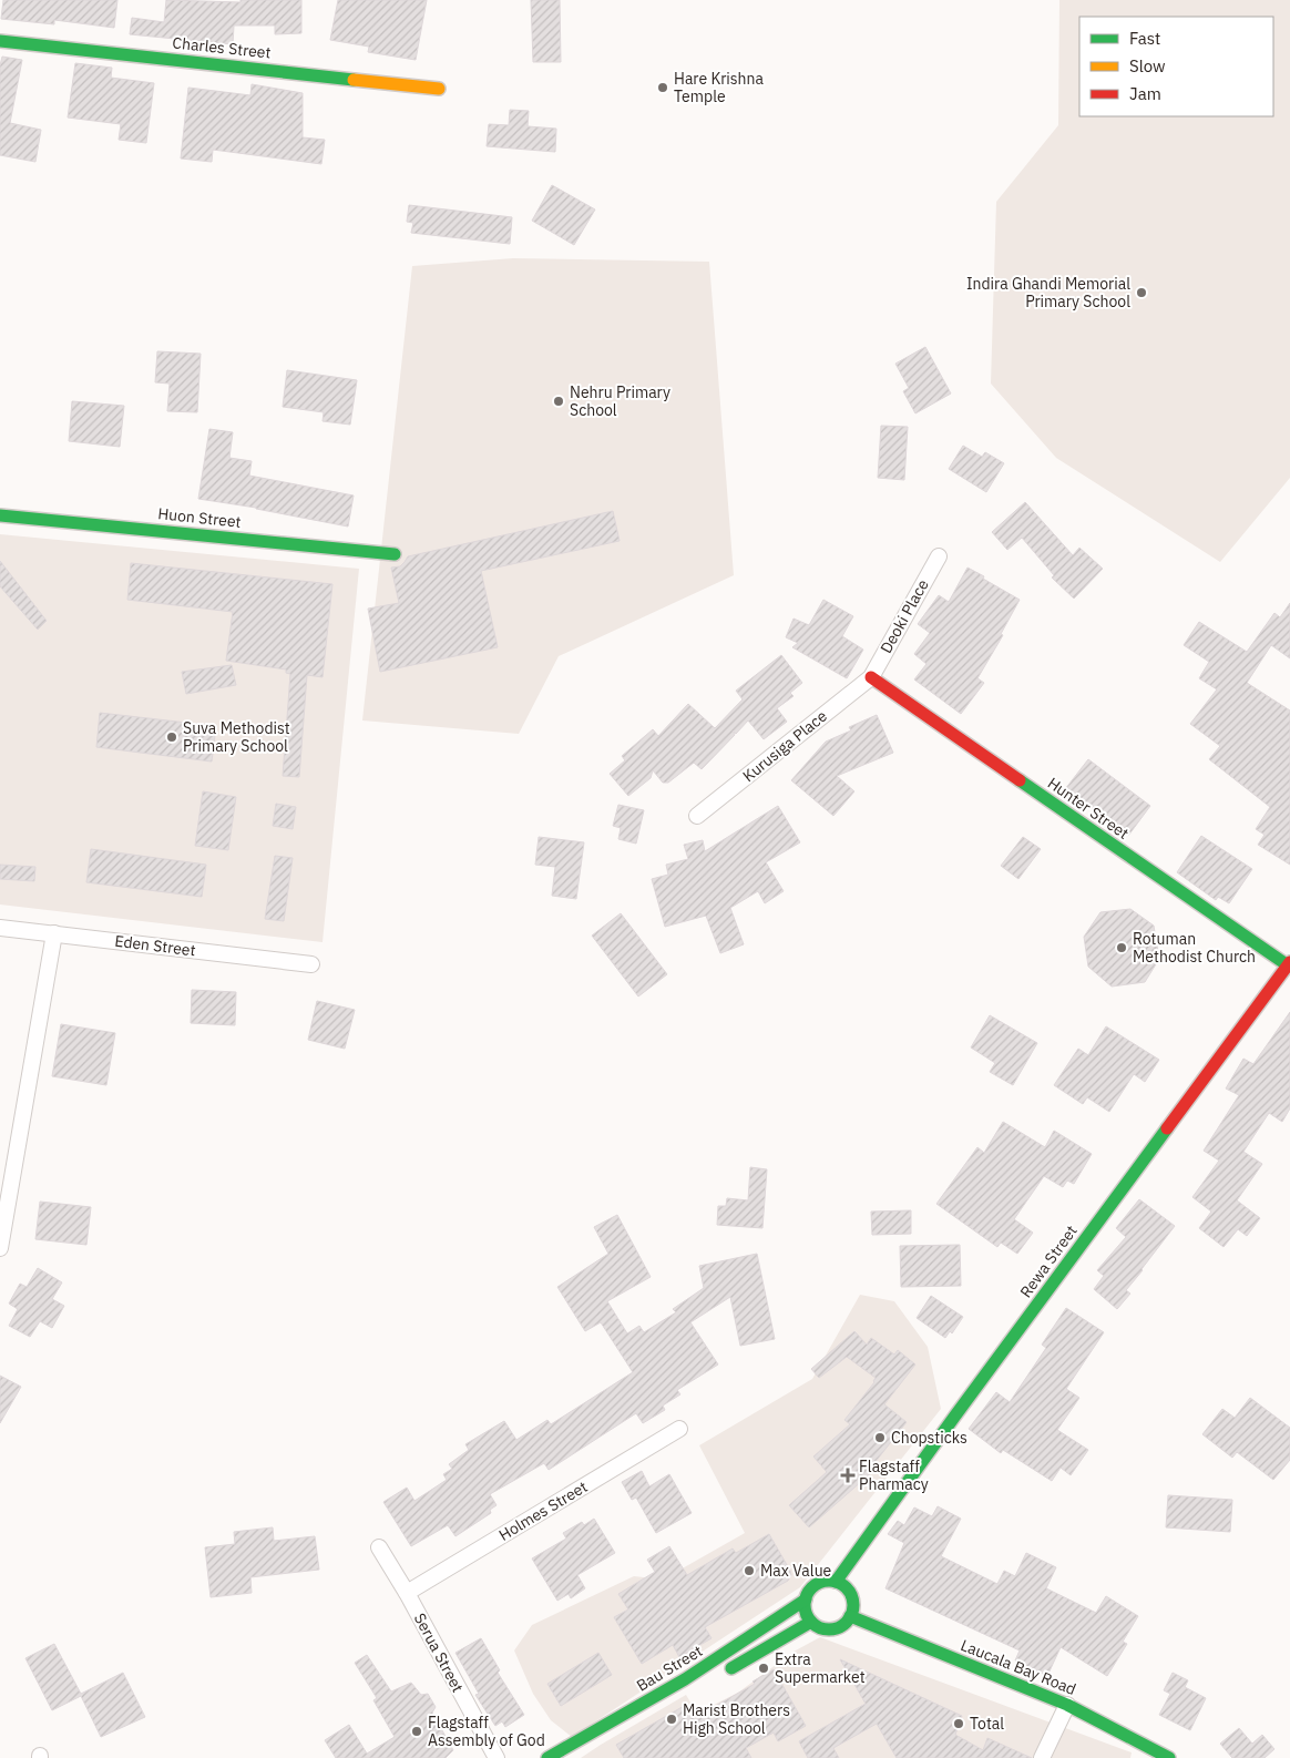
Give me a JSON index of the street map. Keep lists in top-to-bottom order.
{
  "streets": {
    "main road": [
      "Charles Street",
      "Huon Street",
      "Hunter Street",
      "Rewa Street",
      "Laucala Bay Road",
      "Bau Street"
    ],
    "street": [
      "Deoki Place",
      "Kurusiga Place",
      "Eden Street",
      "Holmes Street",
      "Serua Street"
    ]
  },
  "crossings": [
    ["Deoki Place", "Kurusiga Place"],
    ["Deoki Place", "Hunter Street"],
    ["Kurusiga Place", "Hunter Street"],
    ["Hunter Street", "Rewa Street"],
    ["Rewa Street", "Laucala Bay Road"],
    ["Rewa Street", "Bau Street"],
    ["Holmes Street", "Serua Street"],
    ["Laucala Bay Road", "Bau Street"]
  ],
  "places": {
    "other": [
      "Hare Krishna Temple",
      "Indira Ghandi Memorial Primary School",
      "Nehru Primary School",
      "Suva Methodist Primary School",
      "Rotuman Methodist Church",
      "Chopsticks",
      "Max Value",
      "Extra Supermarket",
      "Marist Brothers High School",
      "Total",
      "Flagstaff Assembly of God"
    ],
    "health": ["Flagstaff Pharmacy"]
  },
  "legend": ["Fast", "Slow", "Jam"]
}
